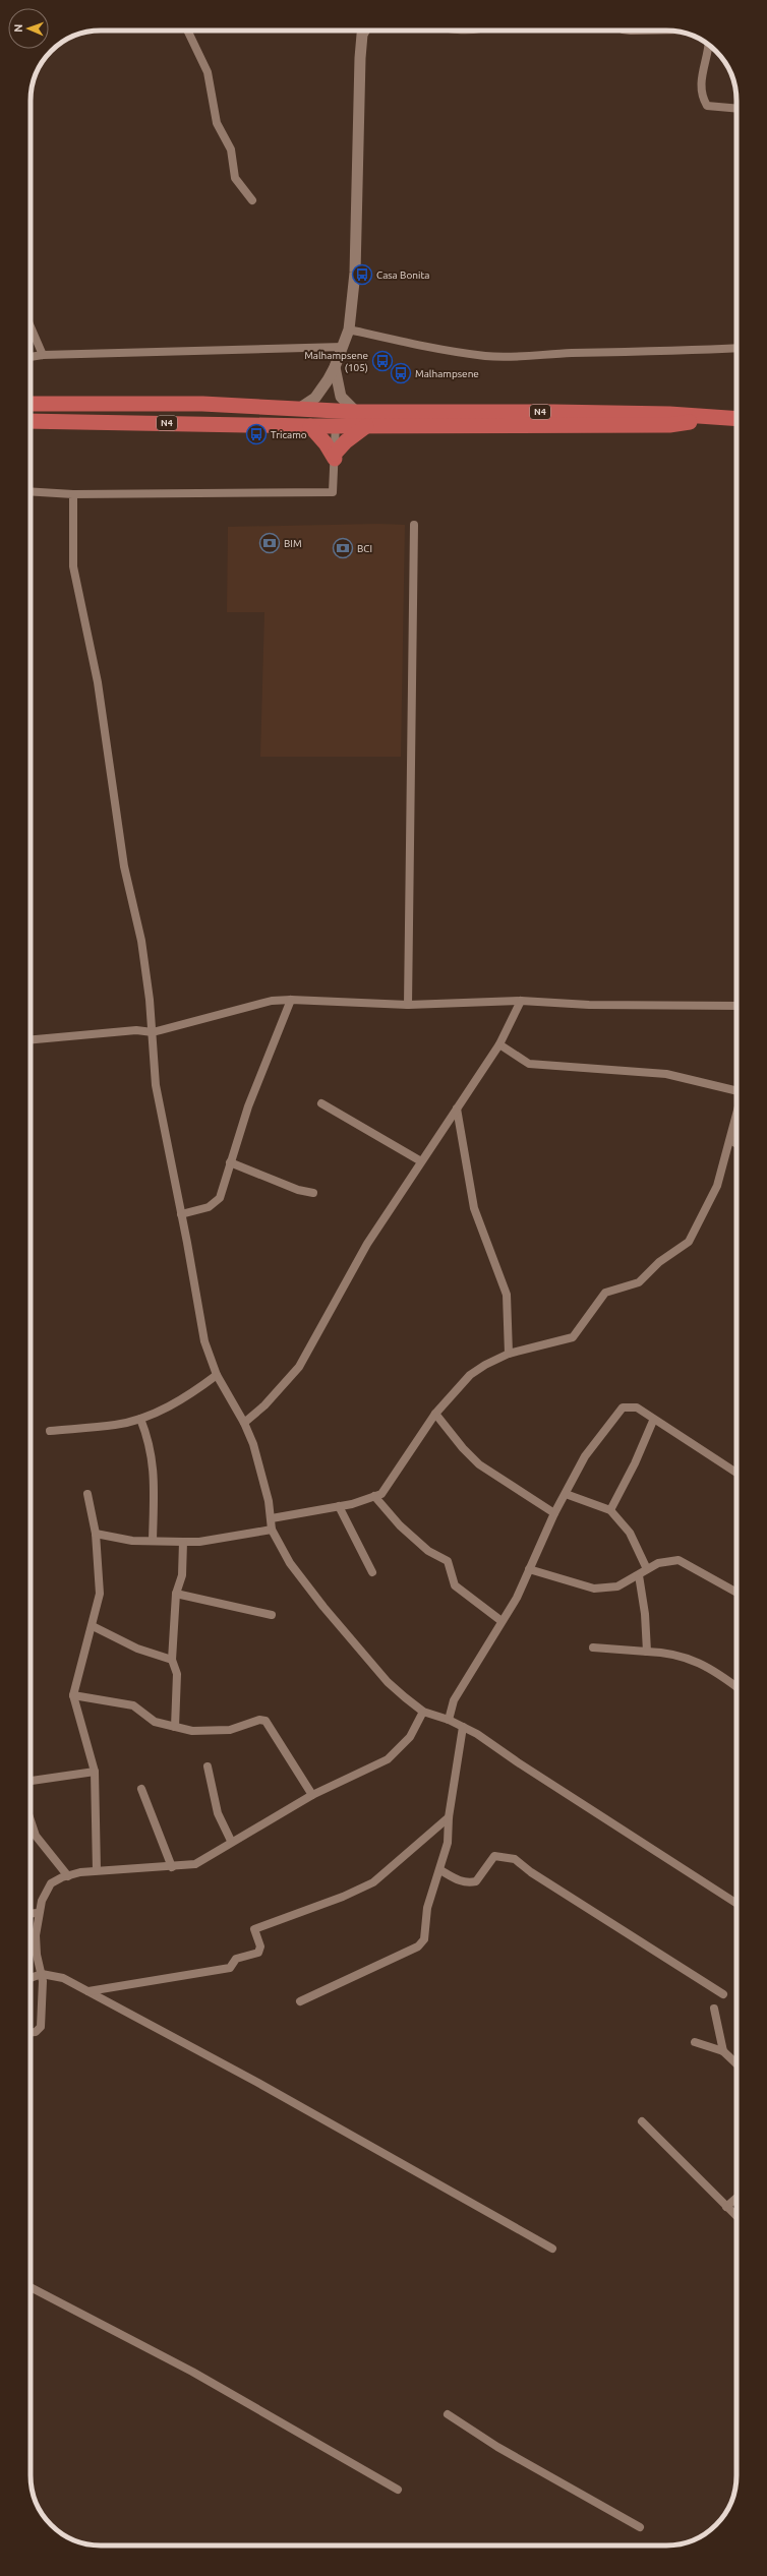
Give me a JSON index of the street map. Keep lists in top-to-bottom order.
{
  "streets": {
    "highway": ["N4"]
  },
  "places": {
    "bus stop": [
      "Casa Bonita",
      "Malhampsene (105)",
      "Malhampsene",
      "Tricamo"
    ],
    "bank": ["BIM", "BCI"]
  },
  "north": "left"
}
